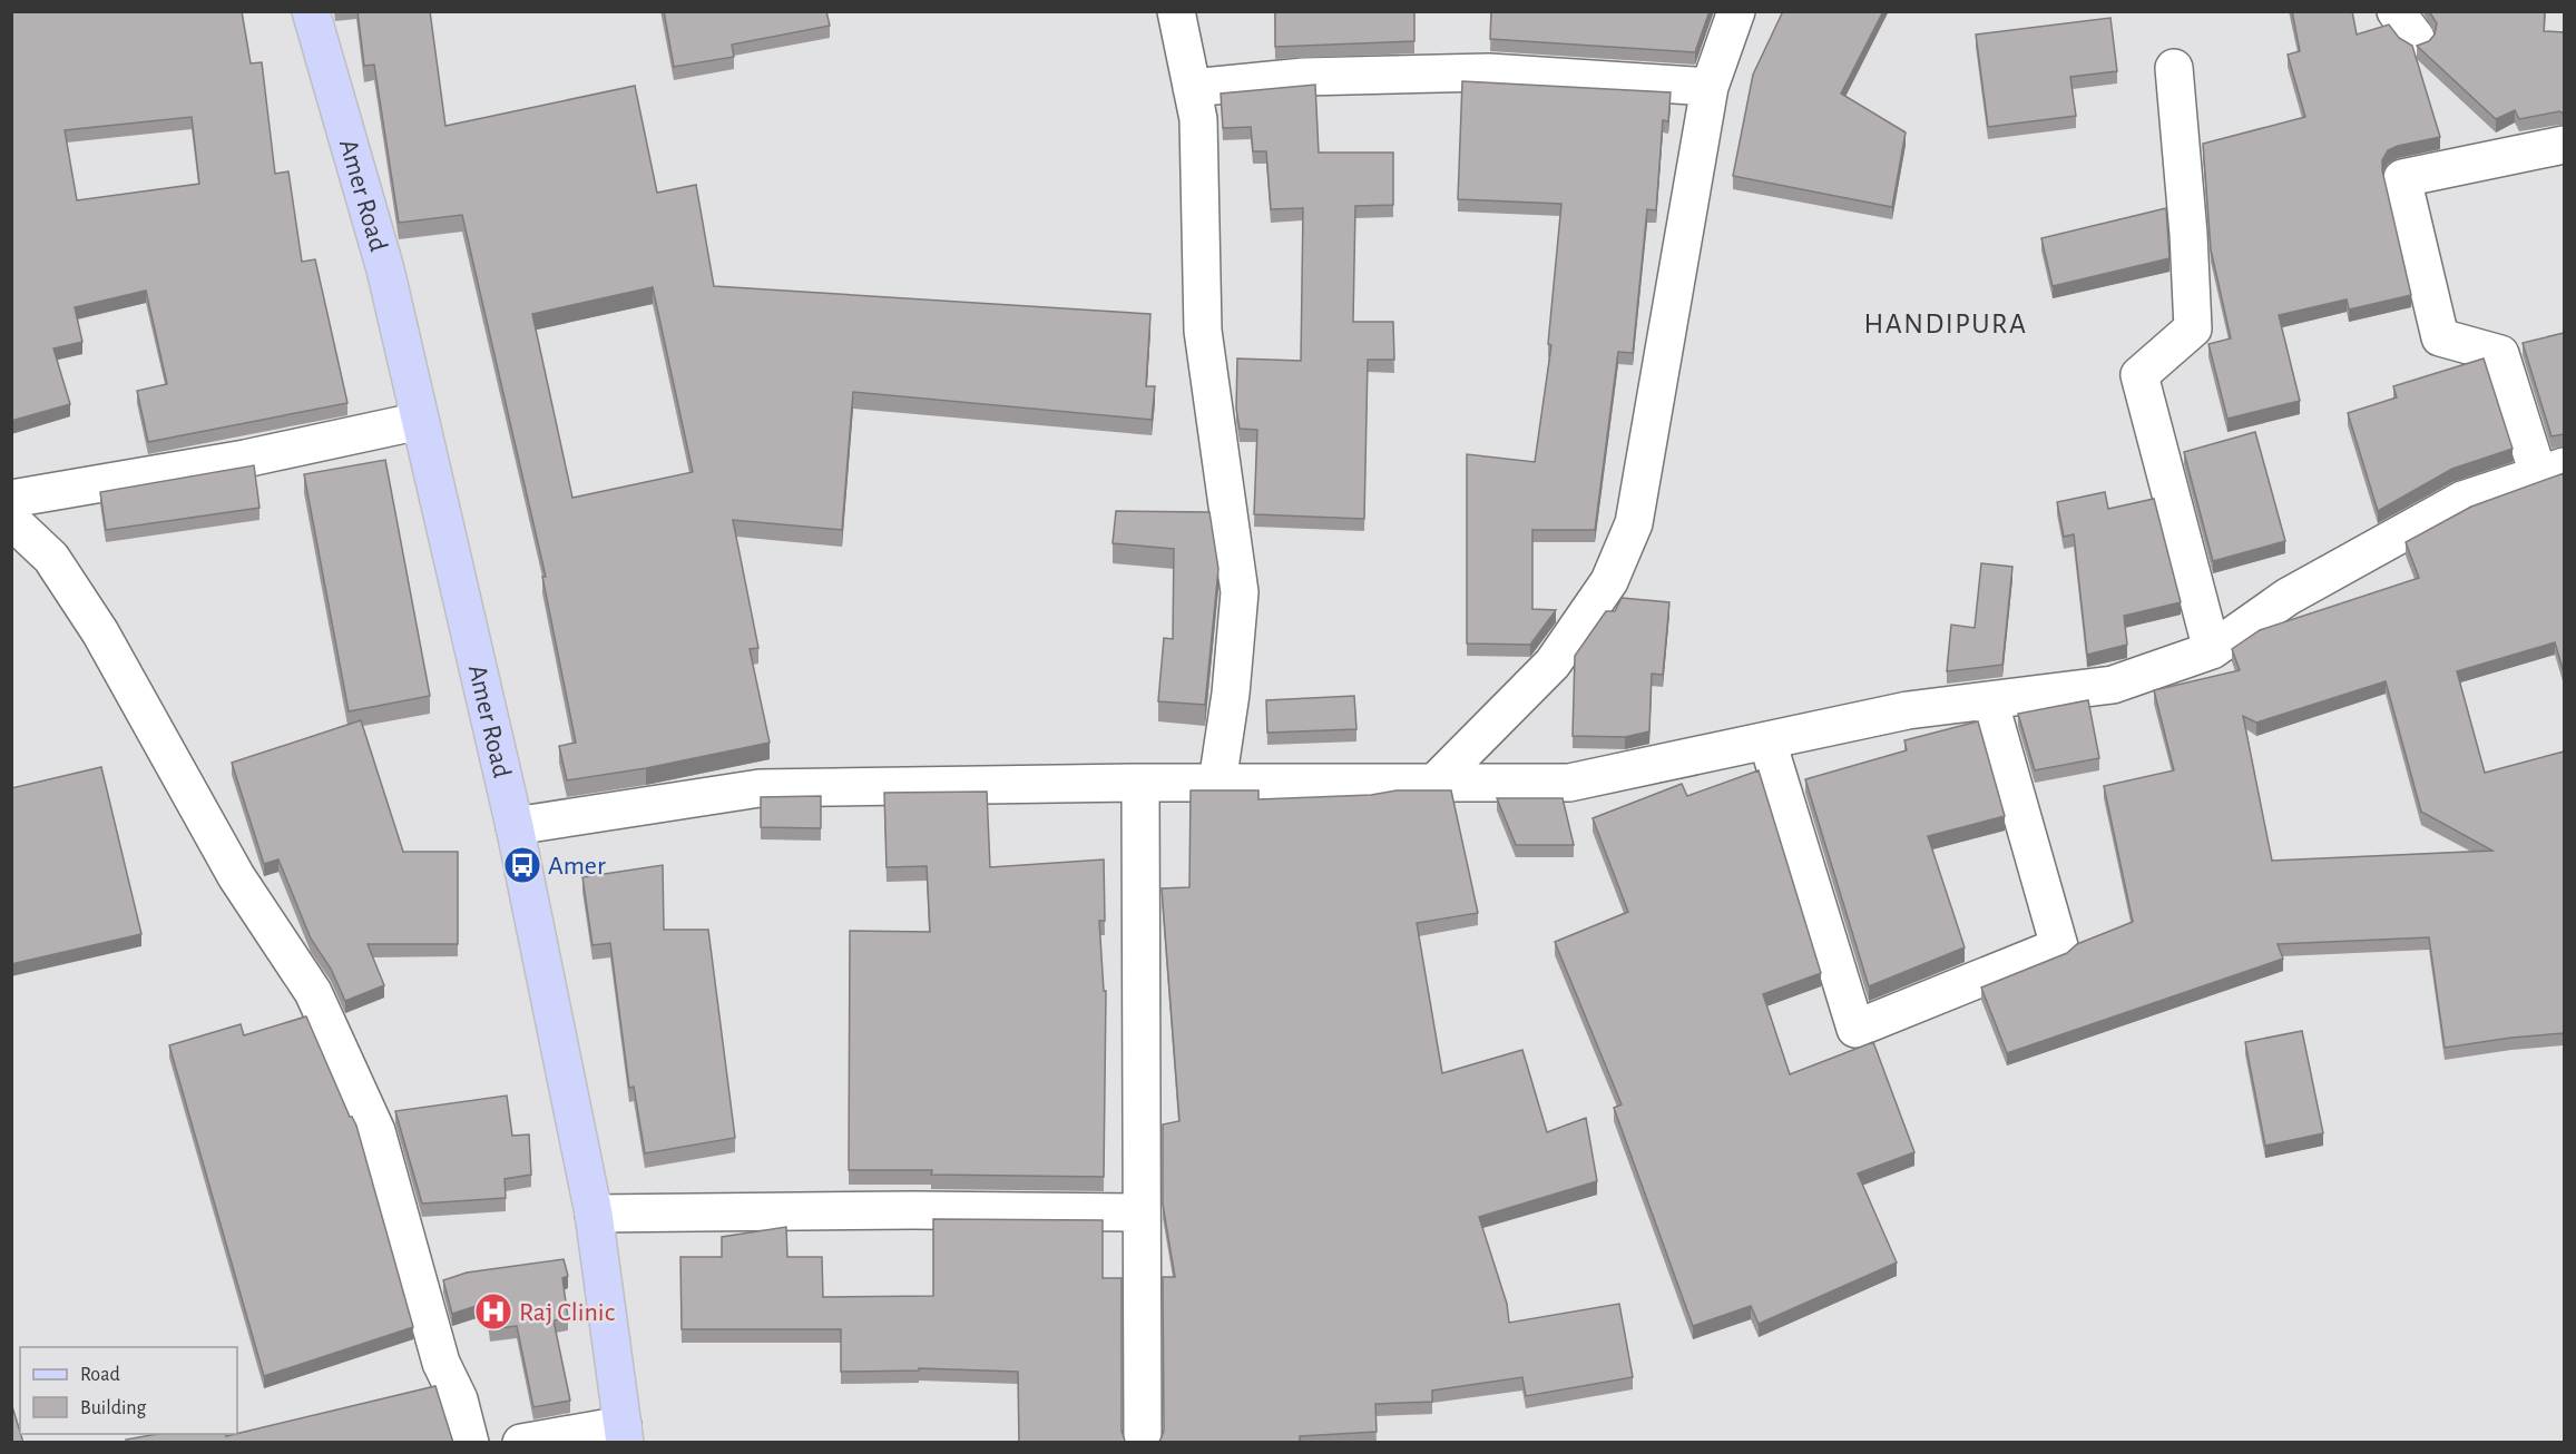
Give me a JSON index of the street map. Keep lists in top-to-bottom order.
{
  "streets": {
    "main road": ["Amer Road"]
  },
  "districts": ["HANDIPURA"],
  "places": {
    "bus stop": ["Amer"],
    "hospital": ["Raj Clinic"]
  },
  "legend": ["Road", "Building"]
}
